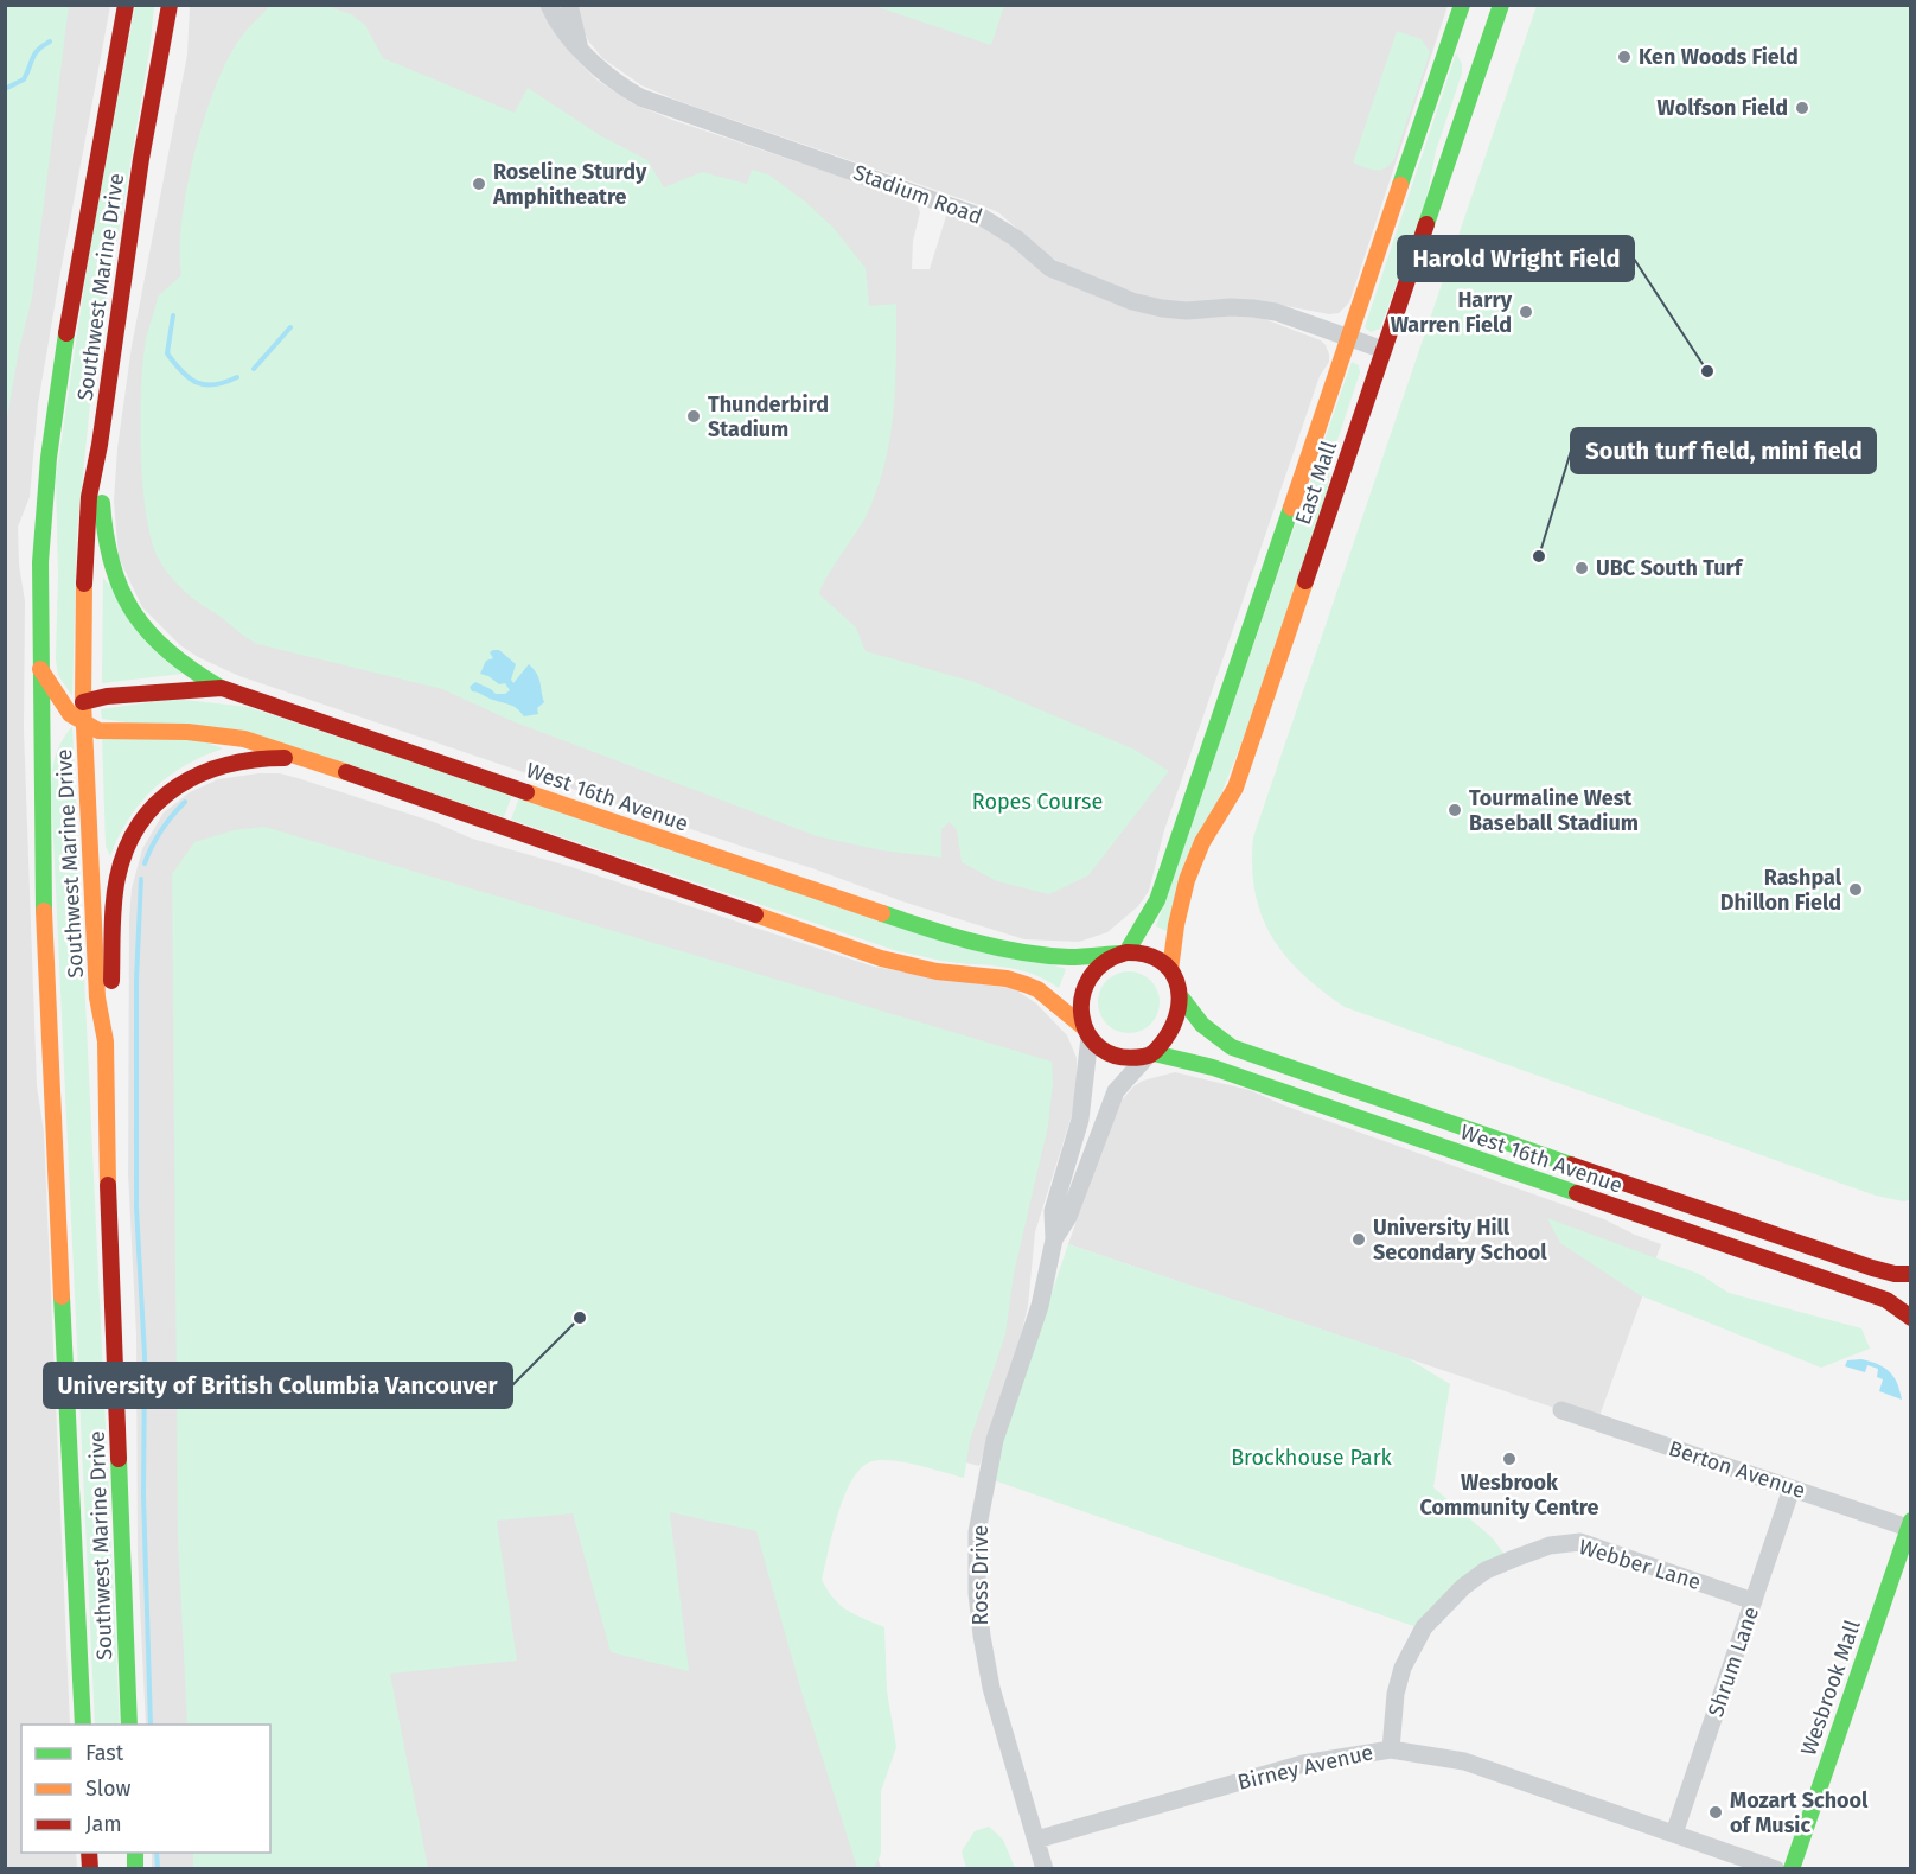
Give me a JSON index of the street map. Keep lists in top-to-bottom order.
{
  "streets": {
    "main road": [
      "Southwest Marine Drive",
      "East Mall",
      "West 16th Avenue",
      "Wesbrook Mall"
    ],
    "street": [
      "Stadium Road",
      "Berton Avenue",
      "Webber Lane",
      "Ross Drive",
      "Shrum Lane",
      "Birney Avenue"
    ]
  },
  "crossings": [
    ["Stadium Road", "East Mall"],
    ["Southwest Marine Drive", "West 16th Avenue"],
    ["East Mall", "West 16th Avenue"],
    ["East Mall", "Ross Drive"],
    ["West 16th Avenue", "Ross Drive"],
    ["Berton Avenue", "Shrum Lane"],
    ["Berton Avenue", "Wesbrook Mall"],
    ["Webber Lane", "Shrum Lane"],
    ["Webber Lane", "Birney Avenue"],
    ["Ross Drive", "Birney Avenue"],
    ["Shrum Lane", "Birney Avenue"]
  ],
  "parks": ["Ropes Course", "Brockhouse Park"],
  "places": [
    "Ken Woods Field",
    "Wolfson Field",
    "Roseline Sturdy Amphitheatre",
    "Harry Warren Field",
    "Harold Wright Field",
    "Thunderbird Stadium",
    "South turf field, mini field",
    "UBC South Turf",
    "Tourmaline West Baseball Stadium",
    "Rashpal Dhillon Field",
    "University Hill Secondary School",
    "University of British Columbia Vancouver",
    "Wesbrook Community Centre",
    "Mozart School of Music"
  ],
  "legend": ["Fast", "Slow", "Jam"]
}
